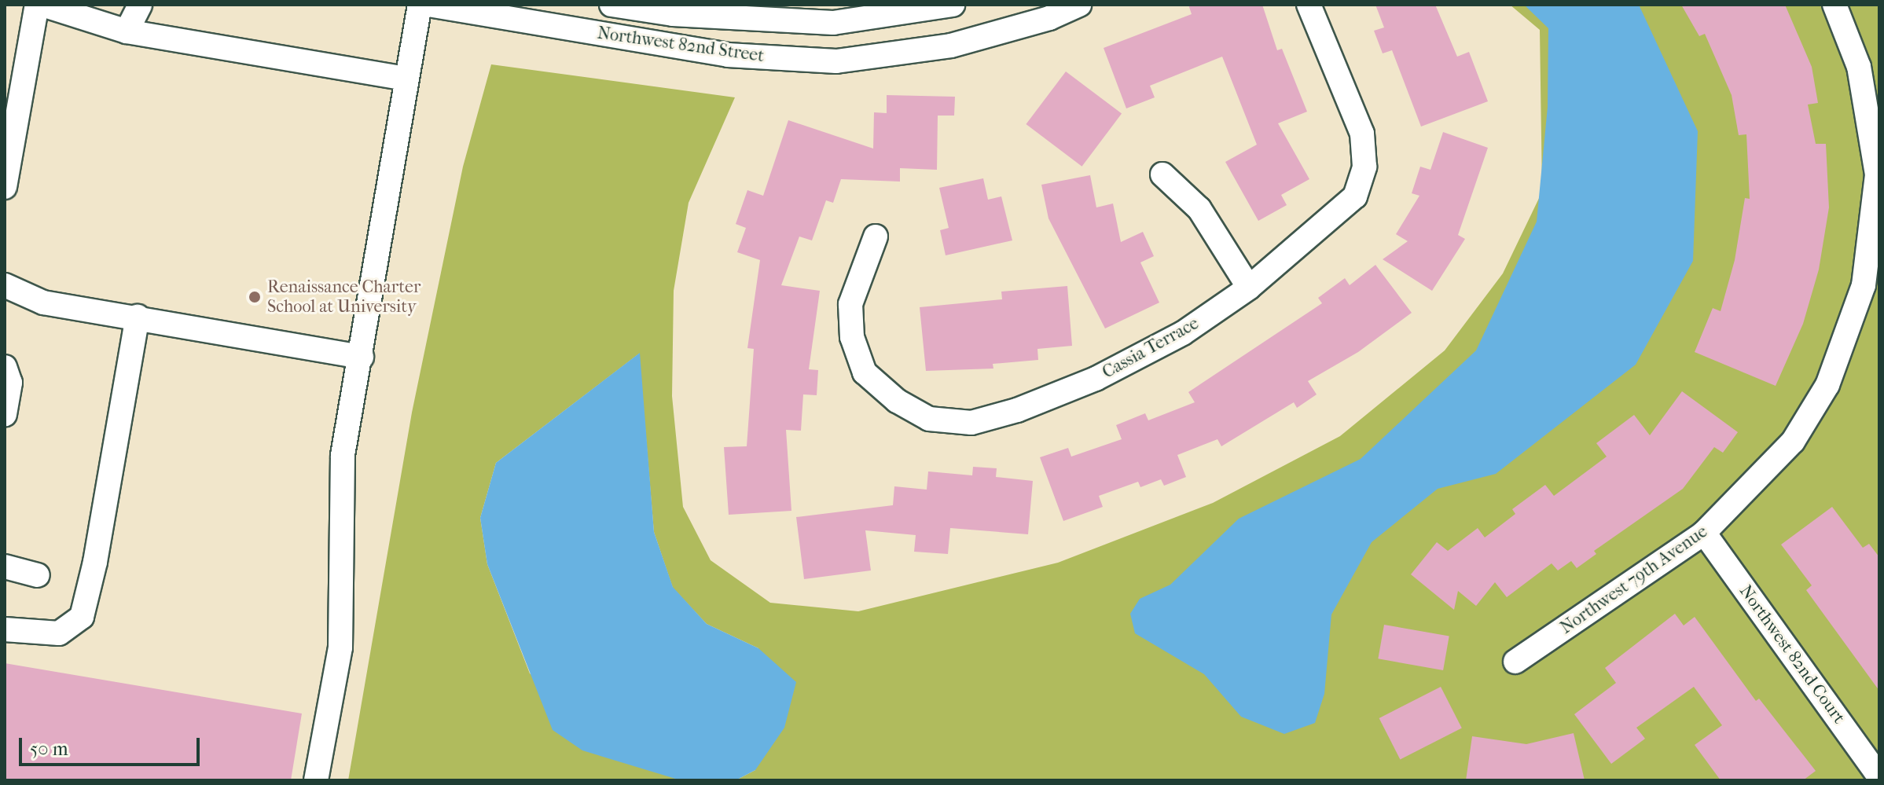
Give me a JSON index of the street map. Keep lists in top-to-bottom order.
{
  "streets": {
    "street": [
      "Northwest 82nd Street",
      "Cassia Terrace",
      "Northwest 79th Avenue",
      "Northwest 82nd Court"
    ]
  },
  "crossings": [
    ["Northwest 79th Avenue", "Northwest 82nd Court"]
  ],
  "places": ["Renaissance Charter School at University"],
  "scale_bar": "50 m"
}
